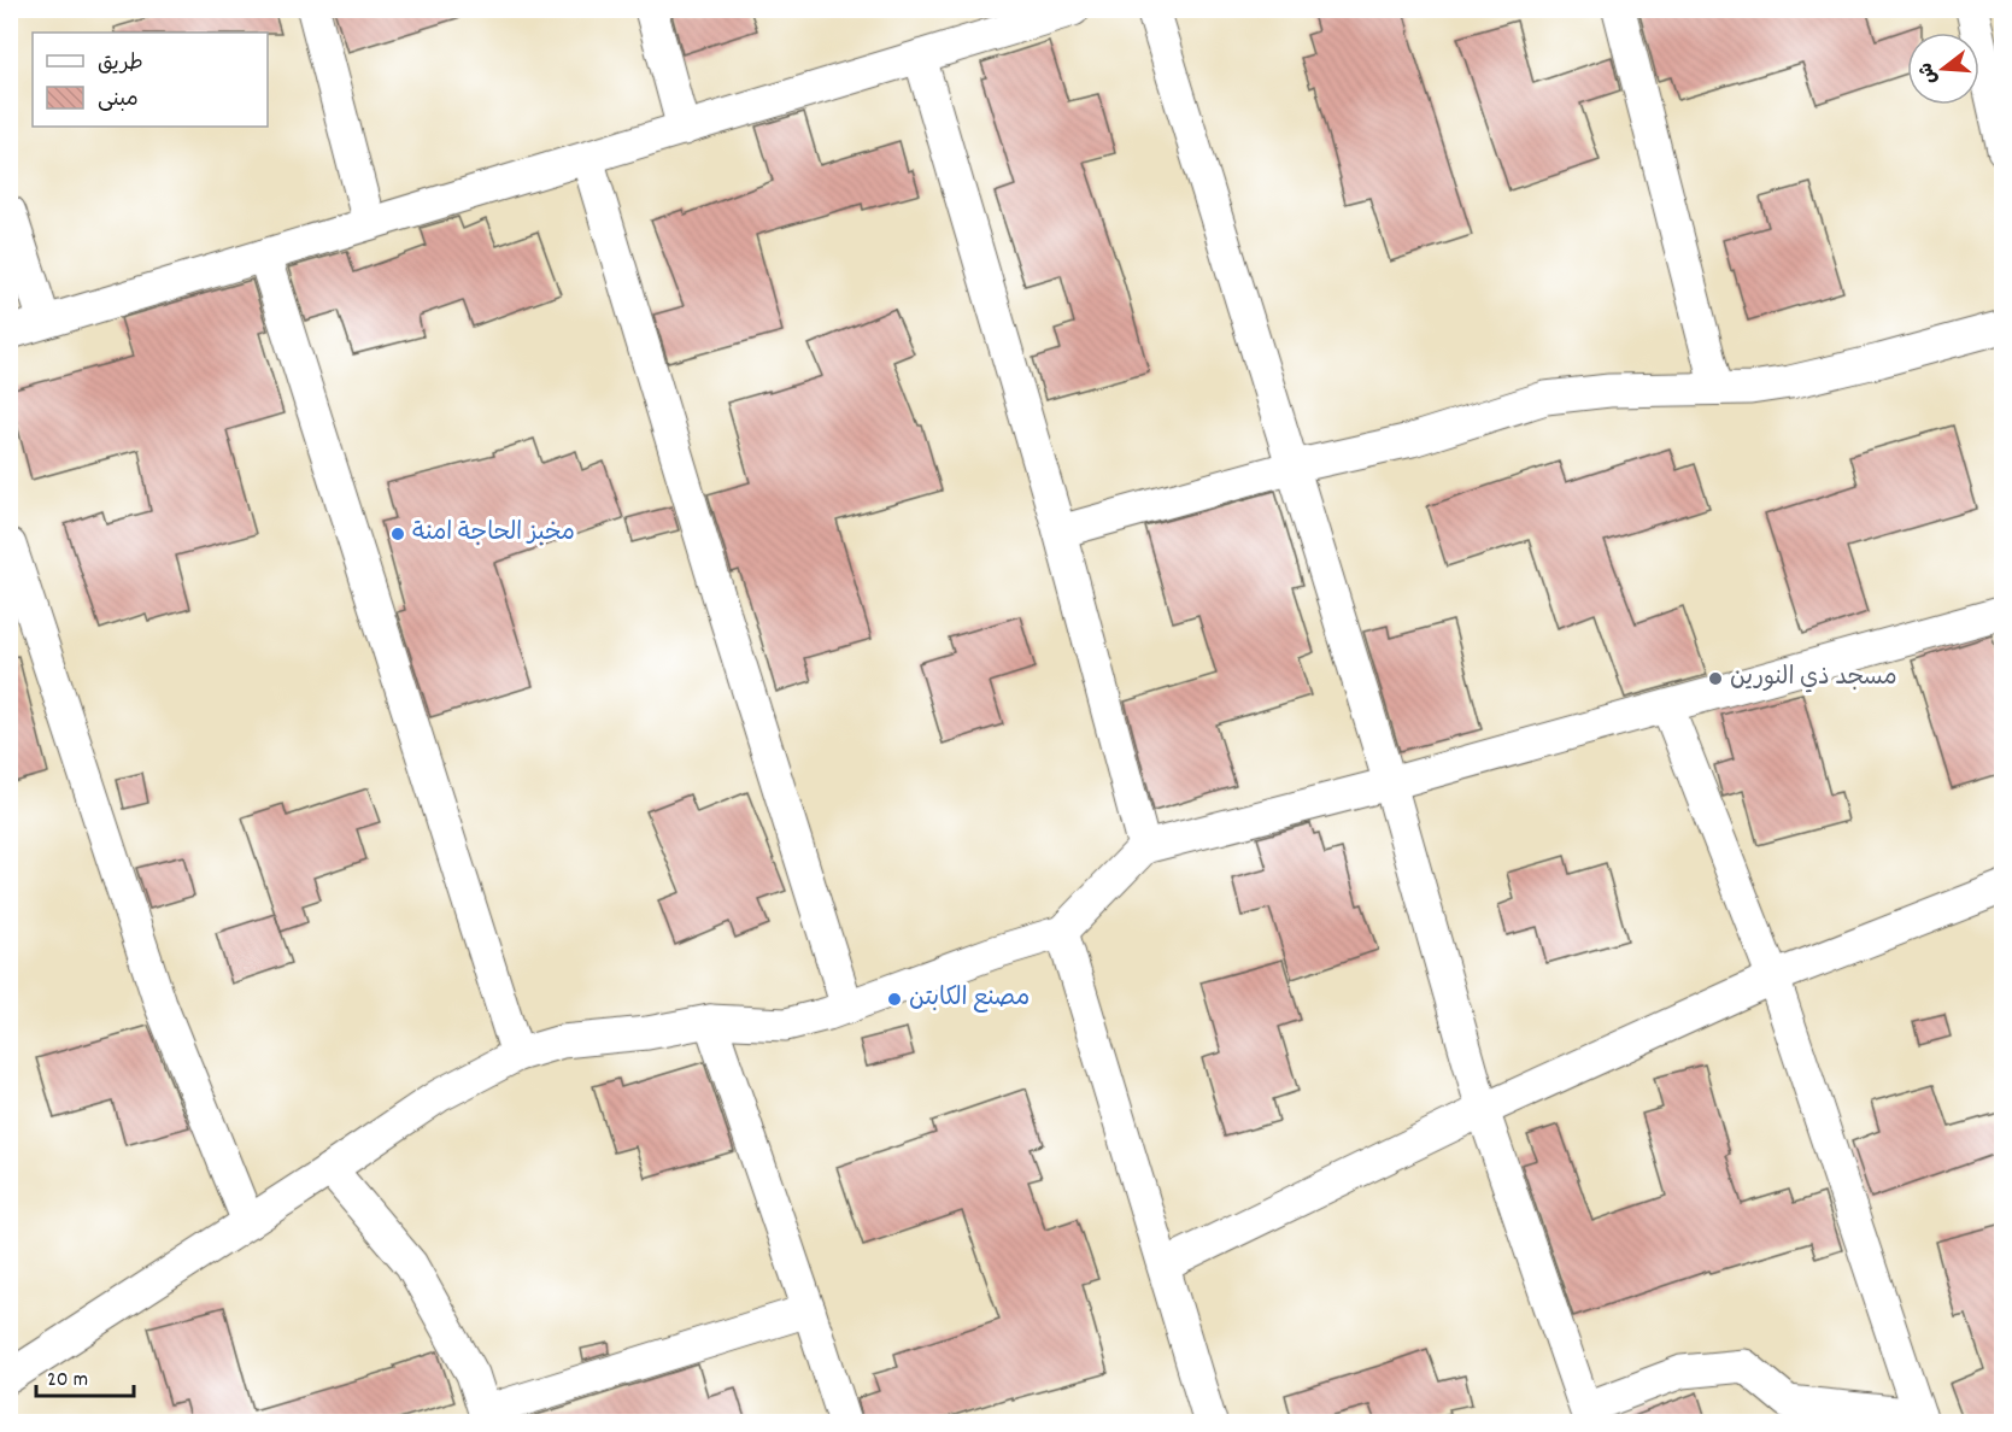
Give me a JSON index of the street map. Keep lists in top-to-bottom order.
{
  "places": ["مخبز الحاجة امنة", "مسجد ذي النورين", "مصنع الكابتن"],
  "legend": ["طريق", "مبنى"],
  "scale_bar": "20 m",
  "north": "left"
}
